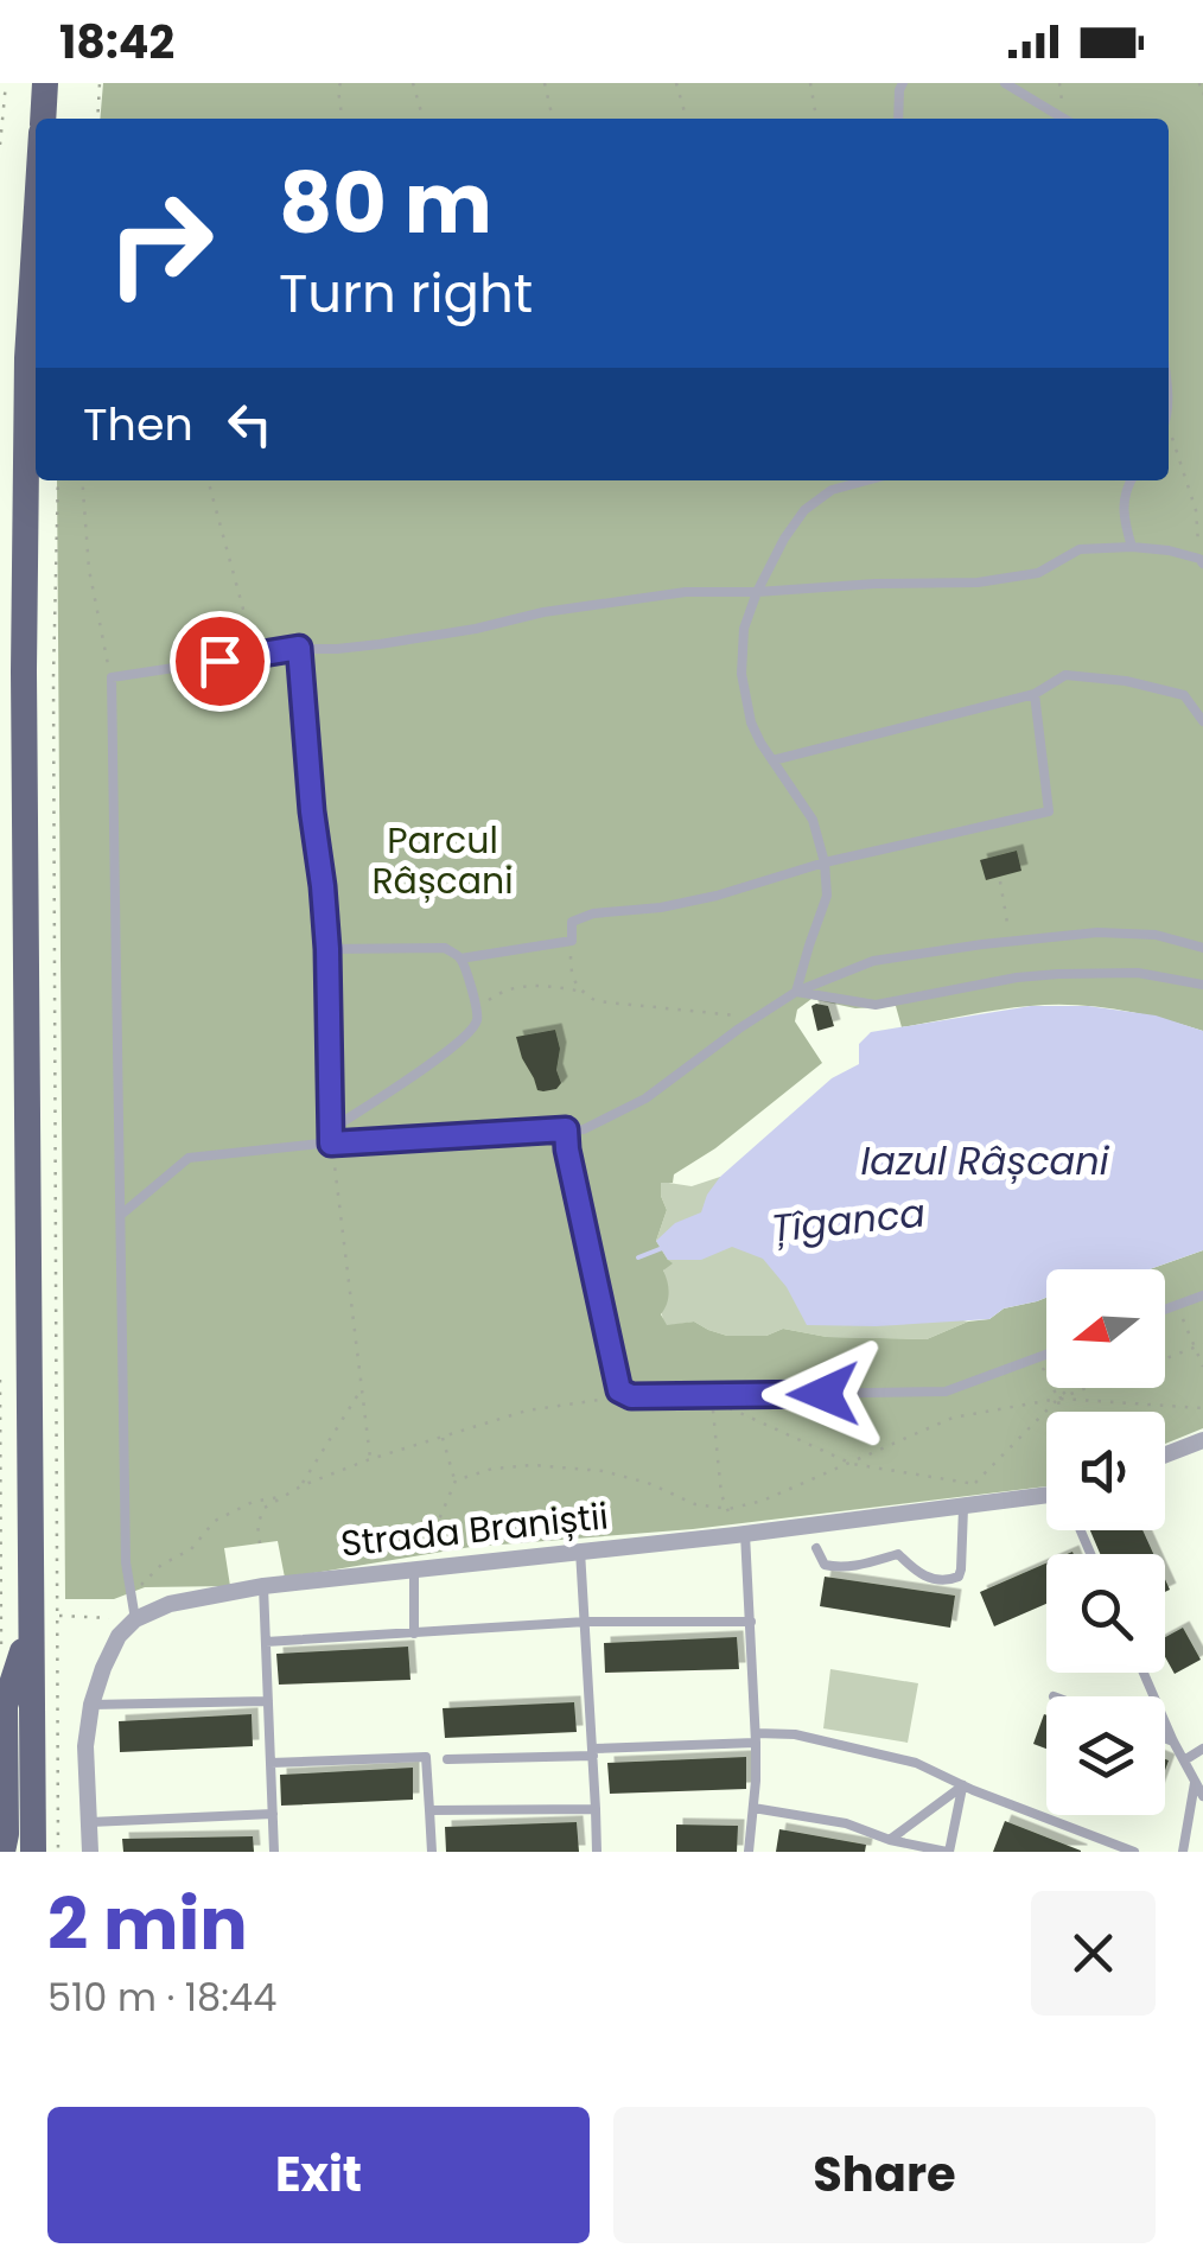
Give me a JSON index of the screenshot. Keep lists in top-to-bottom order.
{
  "streets": {
    "street": ["Strada Braniștii"]
  },
  "water": ["Iazul Râșcani", "Țîganca"],
  "parks": ["Parcul Râșcani"],
  "north": "left",
  "page": {
    "status": "18:42",
    "turn": ["80 m", "Turn right"],
    "then": "Then",
    "heading": ["2 min", "510 m · 18:44"],
    "buttons": ["Exit", "Share"]
  }
}
